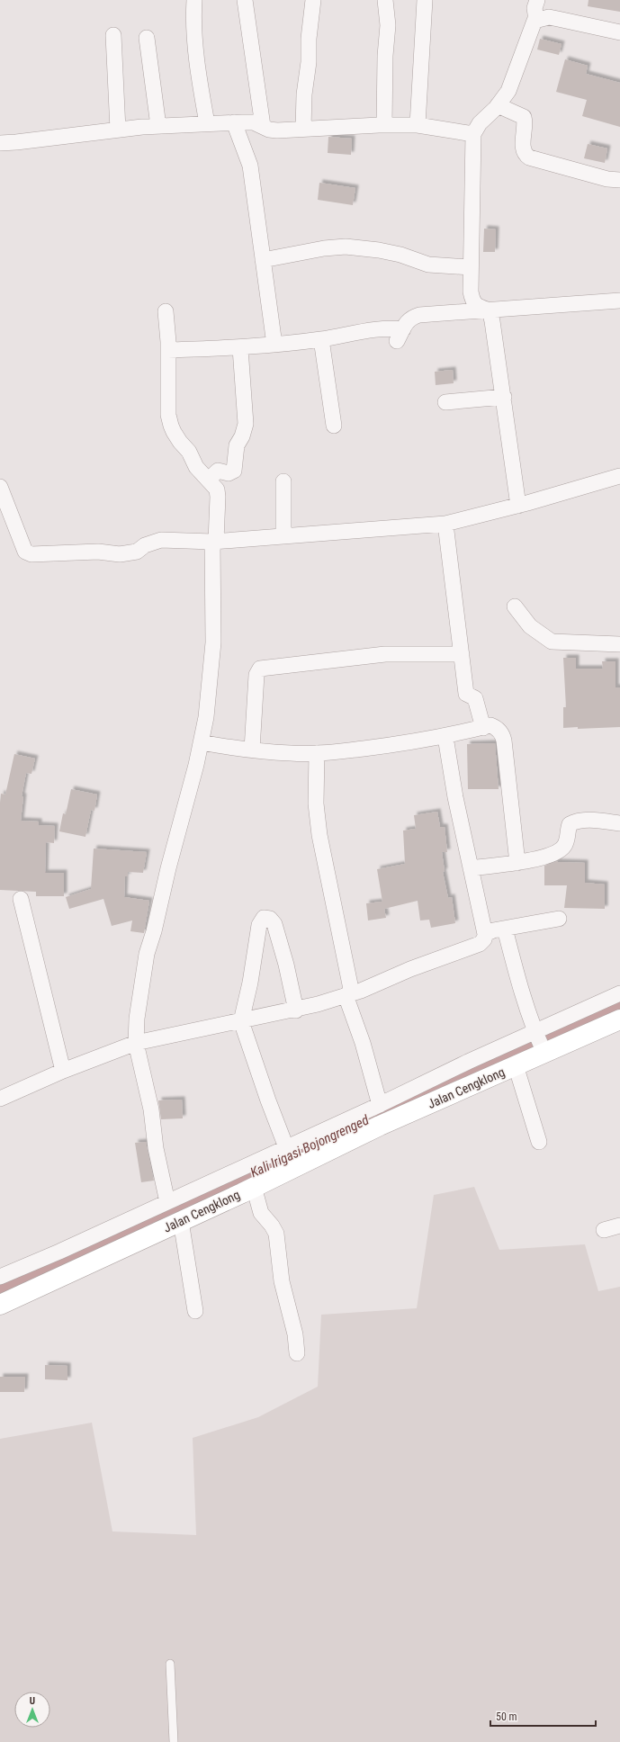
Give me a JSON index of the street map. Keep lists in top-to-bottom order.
{
  "streets": {
    "main road": ["Jalan Cengklong"]
  },
  "water": ["Kali Irigasi Bojongrenged"],
  "scale_bar": "50 m",
  "north": "top"
}
